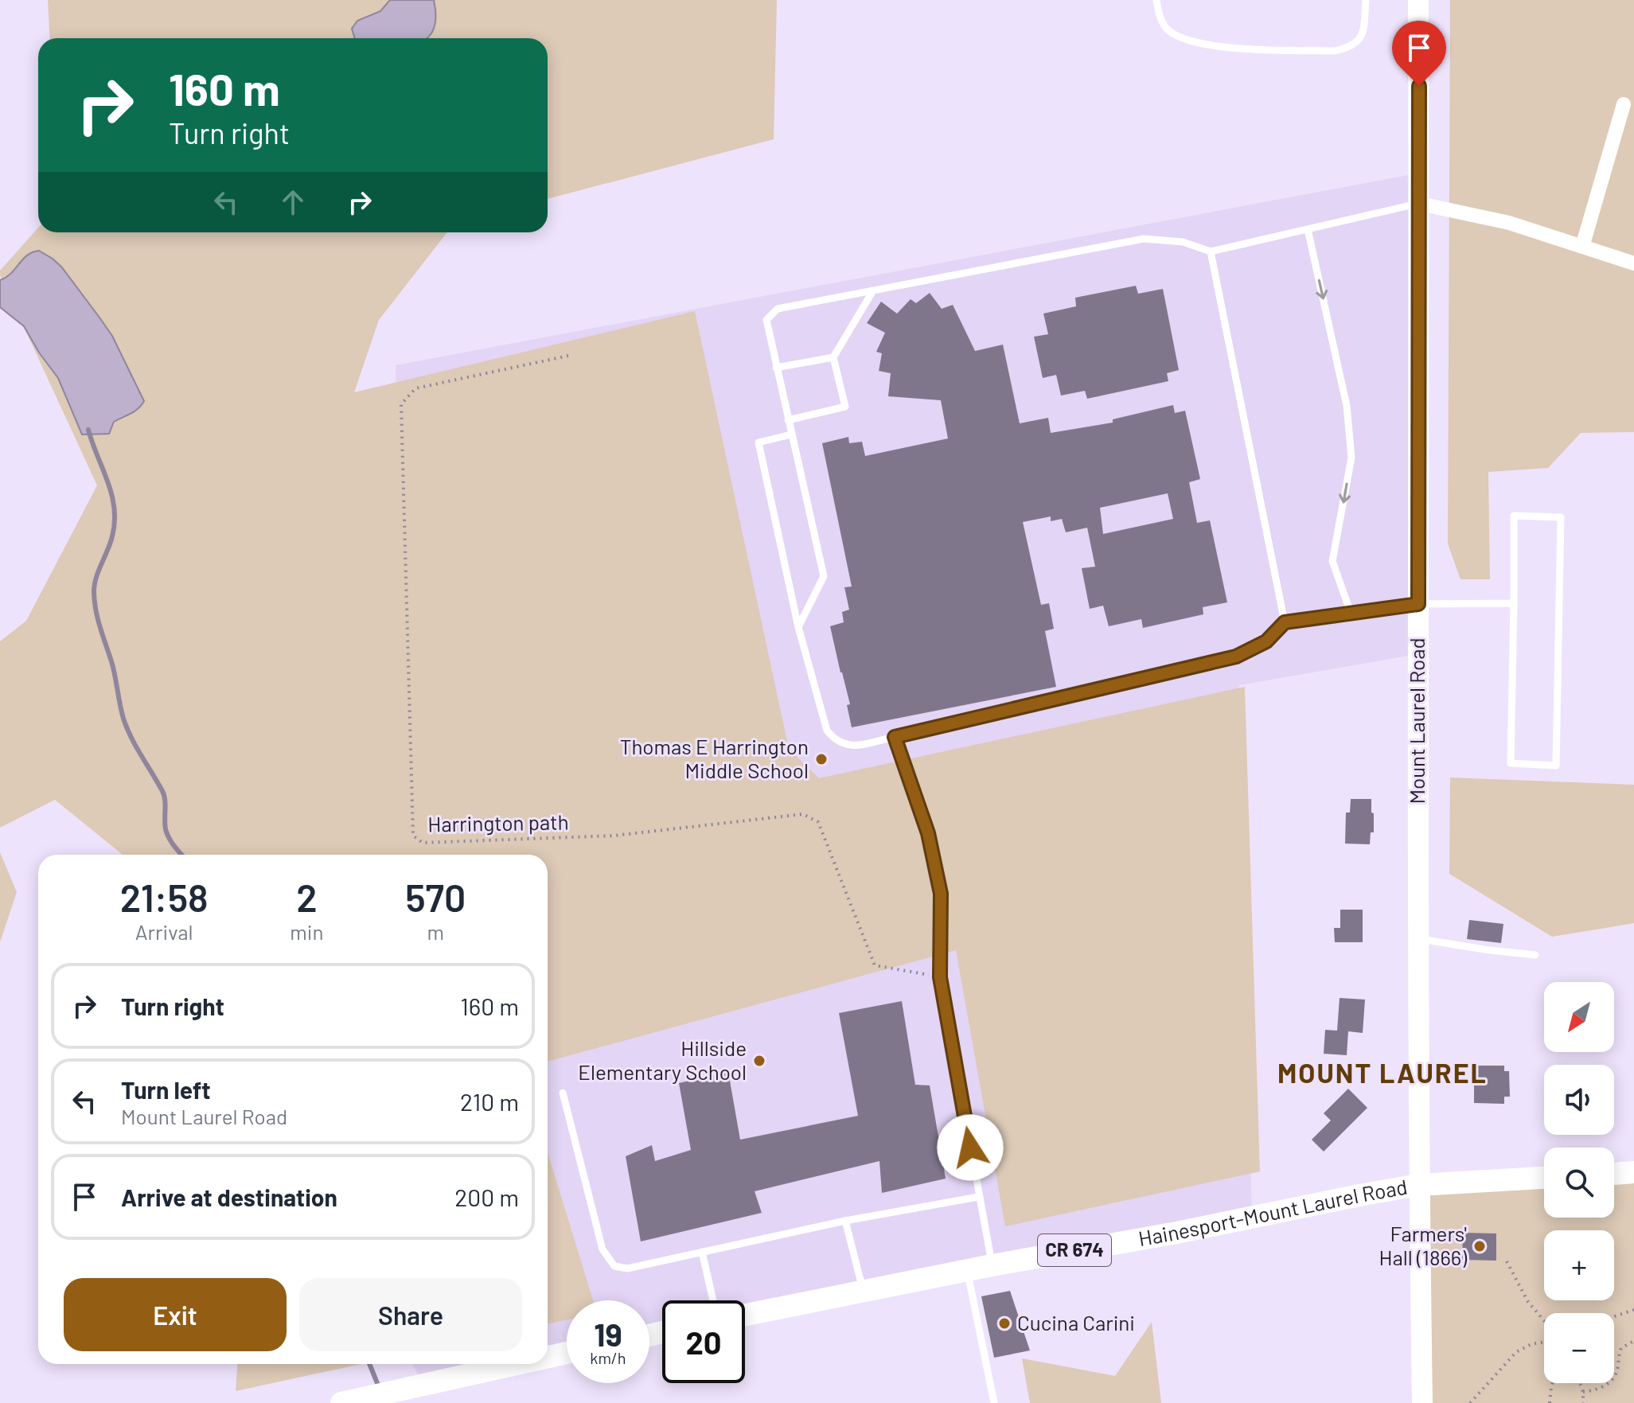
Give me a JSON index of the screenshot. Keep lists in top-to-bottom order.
{
  "streets": {
    "main road": ["Mount Laurel Road", "Hainesport-Mount Laurel Road", "CR 674"],
    "path": ["Harrington path"]
  },
  "crossings": [
    ["Mount Laurel Road", "Hainesport-Mount Laurel Road"]
  ],
  "districts": ["MOUNT LAUREL"],
  "places": [
    "Thomas E Harrington Middle School",
    "Hillside Elementary School",
    "Farmers' Hall (1866)",
    "Cucina Carini"
  ],
  "north": "bottom left",
  "page": {
    "turn": ["160 m", "Turn right"],
    "eta": [
      "21:58",
      "Arrival",
      "2",
      "min",
      "570",
      "m"
    ],
    "list": [
      {
        "name": "Turn right",
        "value": "160 m"
      },
      {
        "name": "Turn left",
        "note": "Mount Laurel Road",
        "value": "210 m"
      },
      {
        "name": "Arrive at destination",
        "value": "200 m"
      }
    ],
    "map_buttons": ["+", "−"],
    "buttons": ["Exit", "Share"],
    "speed": "19 km/h",
    "limit": "20"
  }
}
